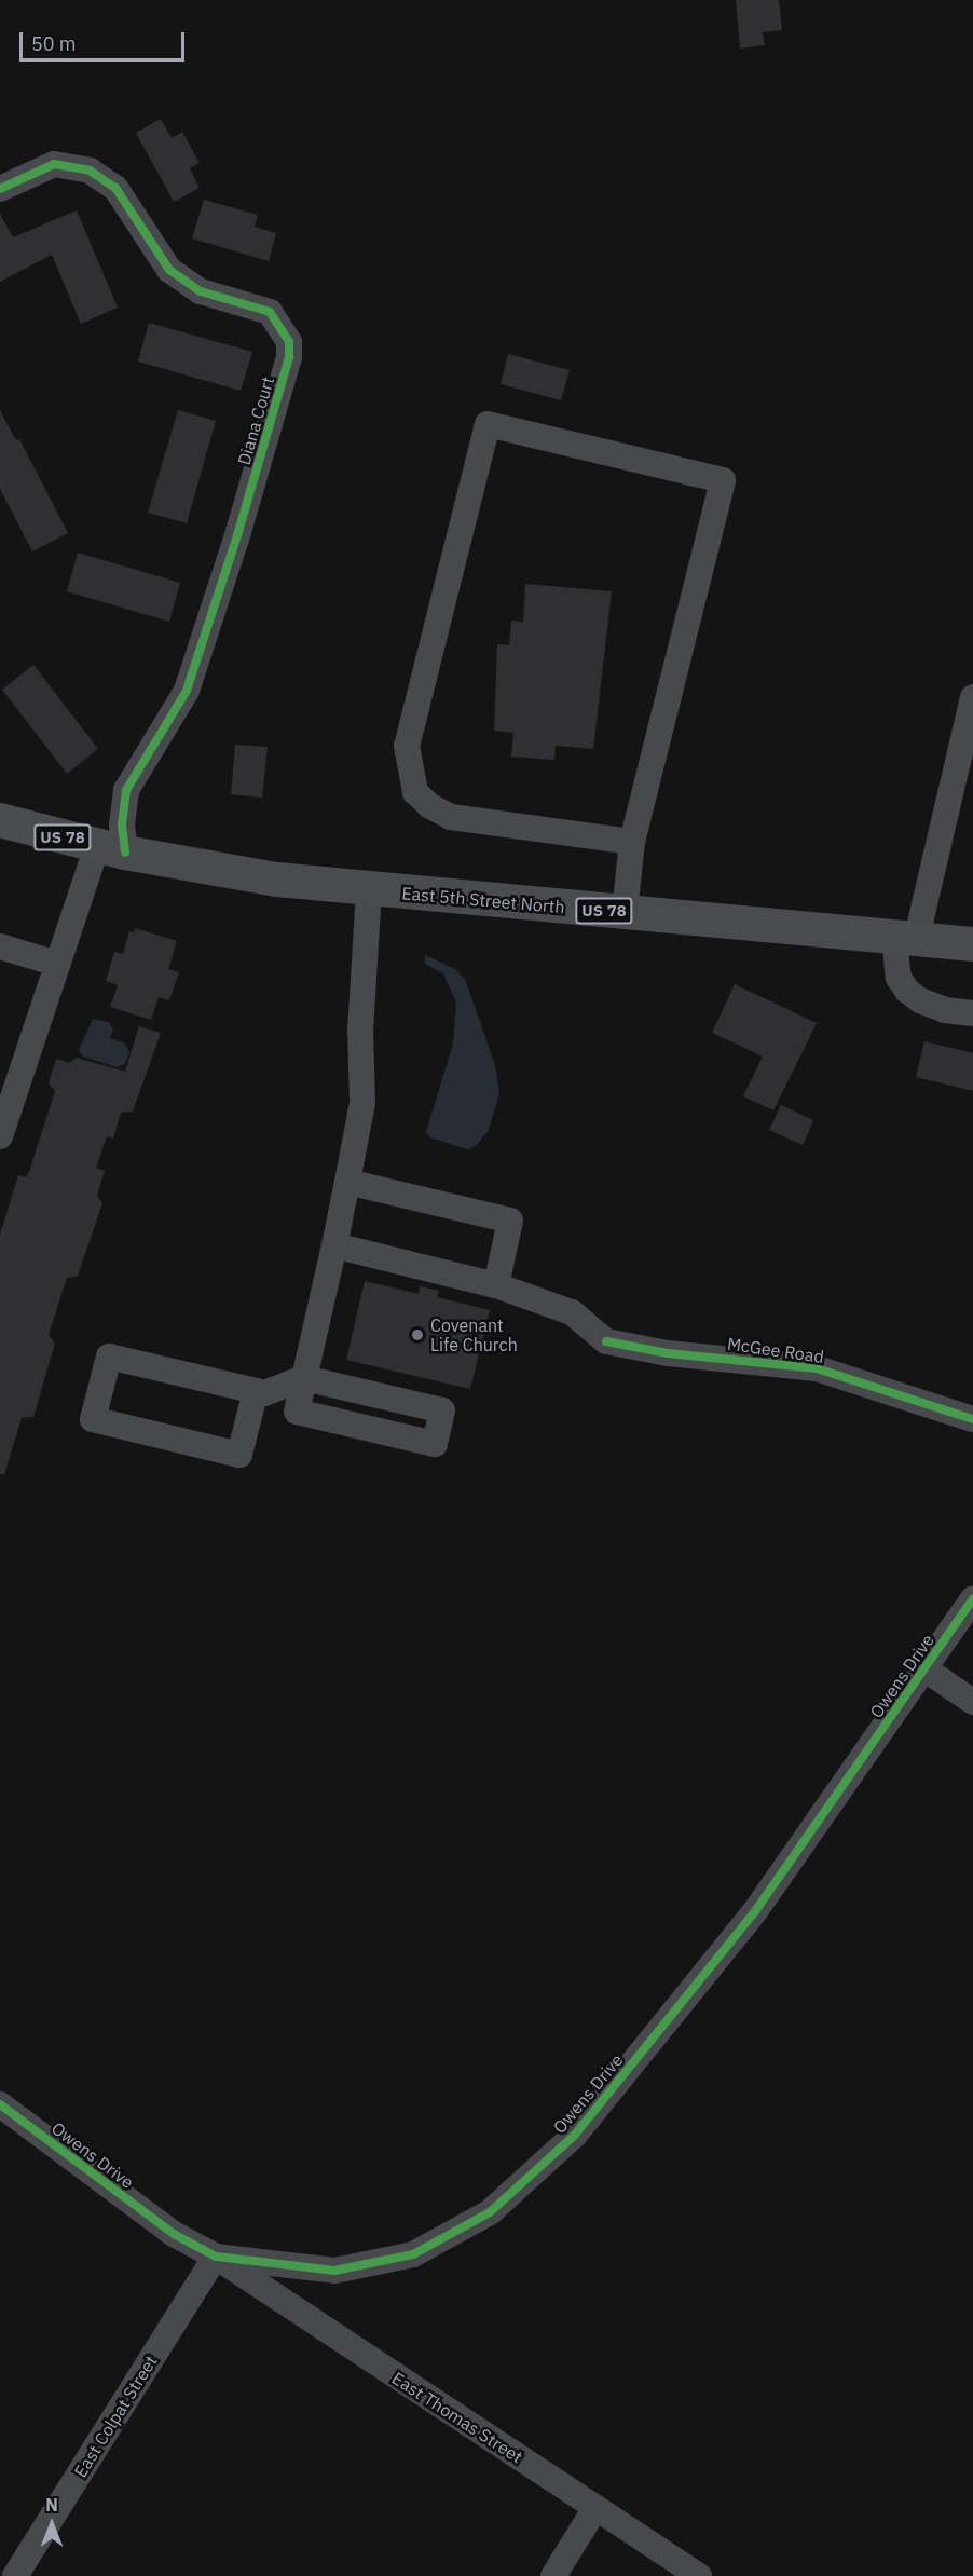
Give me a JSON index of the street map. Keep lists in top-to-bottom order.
{
  "streets": {
    "main road": ["US 78", "East 5th Street North"],
    "street": [
      "Diana Court",
      "McGee Road",
      "Owens Drive",
      "East Colpat Street",
      "East Thomas Street"
    ]
  },
  "crossings": [
    ["Diana Court", "East 5th Street North"],
    ["Owens Drive", "East Colpat Street"],
    ["Owens Drive", "East Thomas Street"],
    ["East Colpat Street", "East Thomas Street"]
  ],
  "places": ["Covenant Life Church"],
  "scale_bar": "50 m",
  "north": "top"
}
